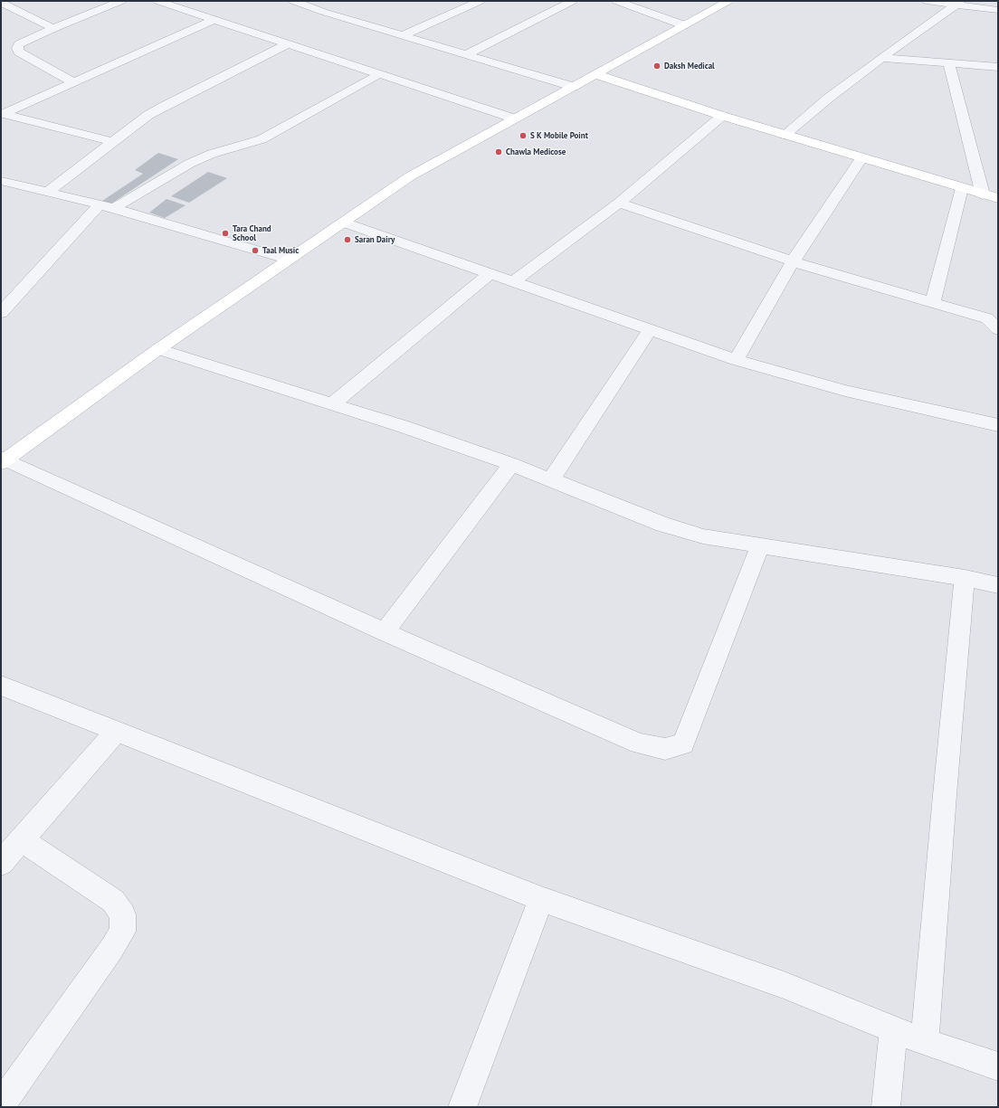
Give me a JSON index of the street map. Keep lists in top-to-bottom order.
{
  "places": [
    "Daksh Medical",
    "S K Mobile Point",
    "Chawla Medicose",
    "Tara Chand School",
    "Saran Dairy",
    "Taal Music"
  ]
}
